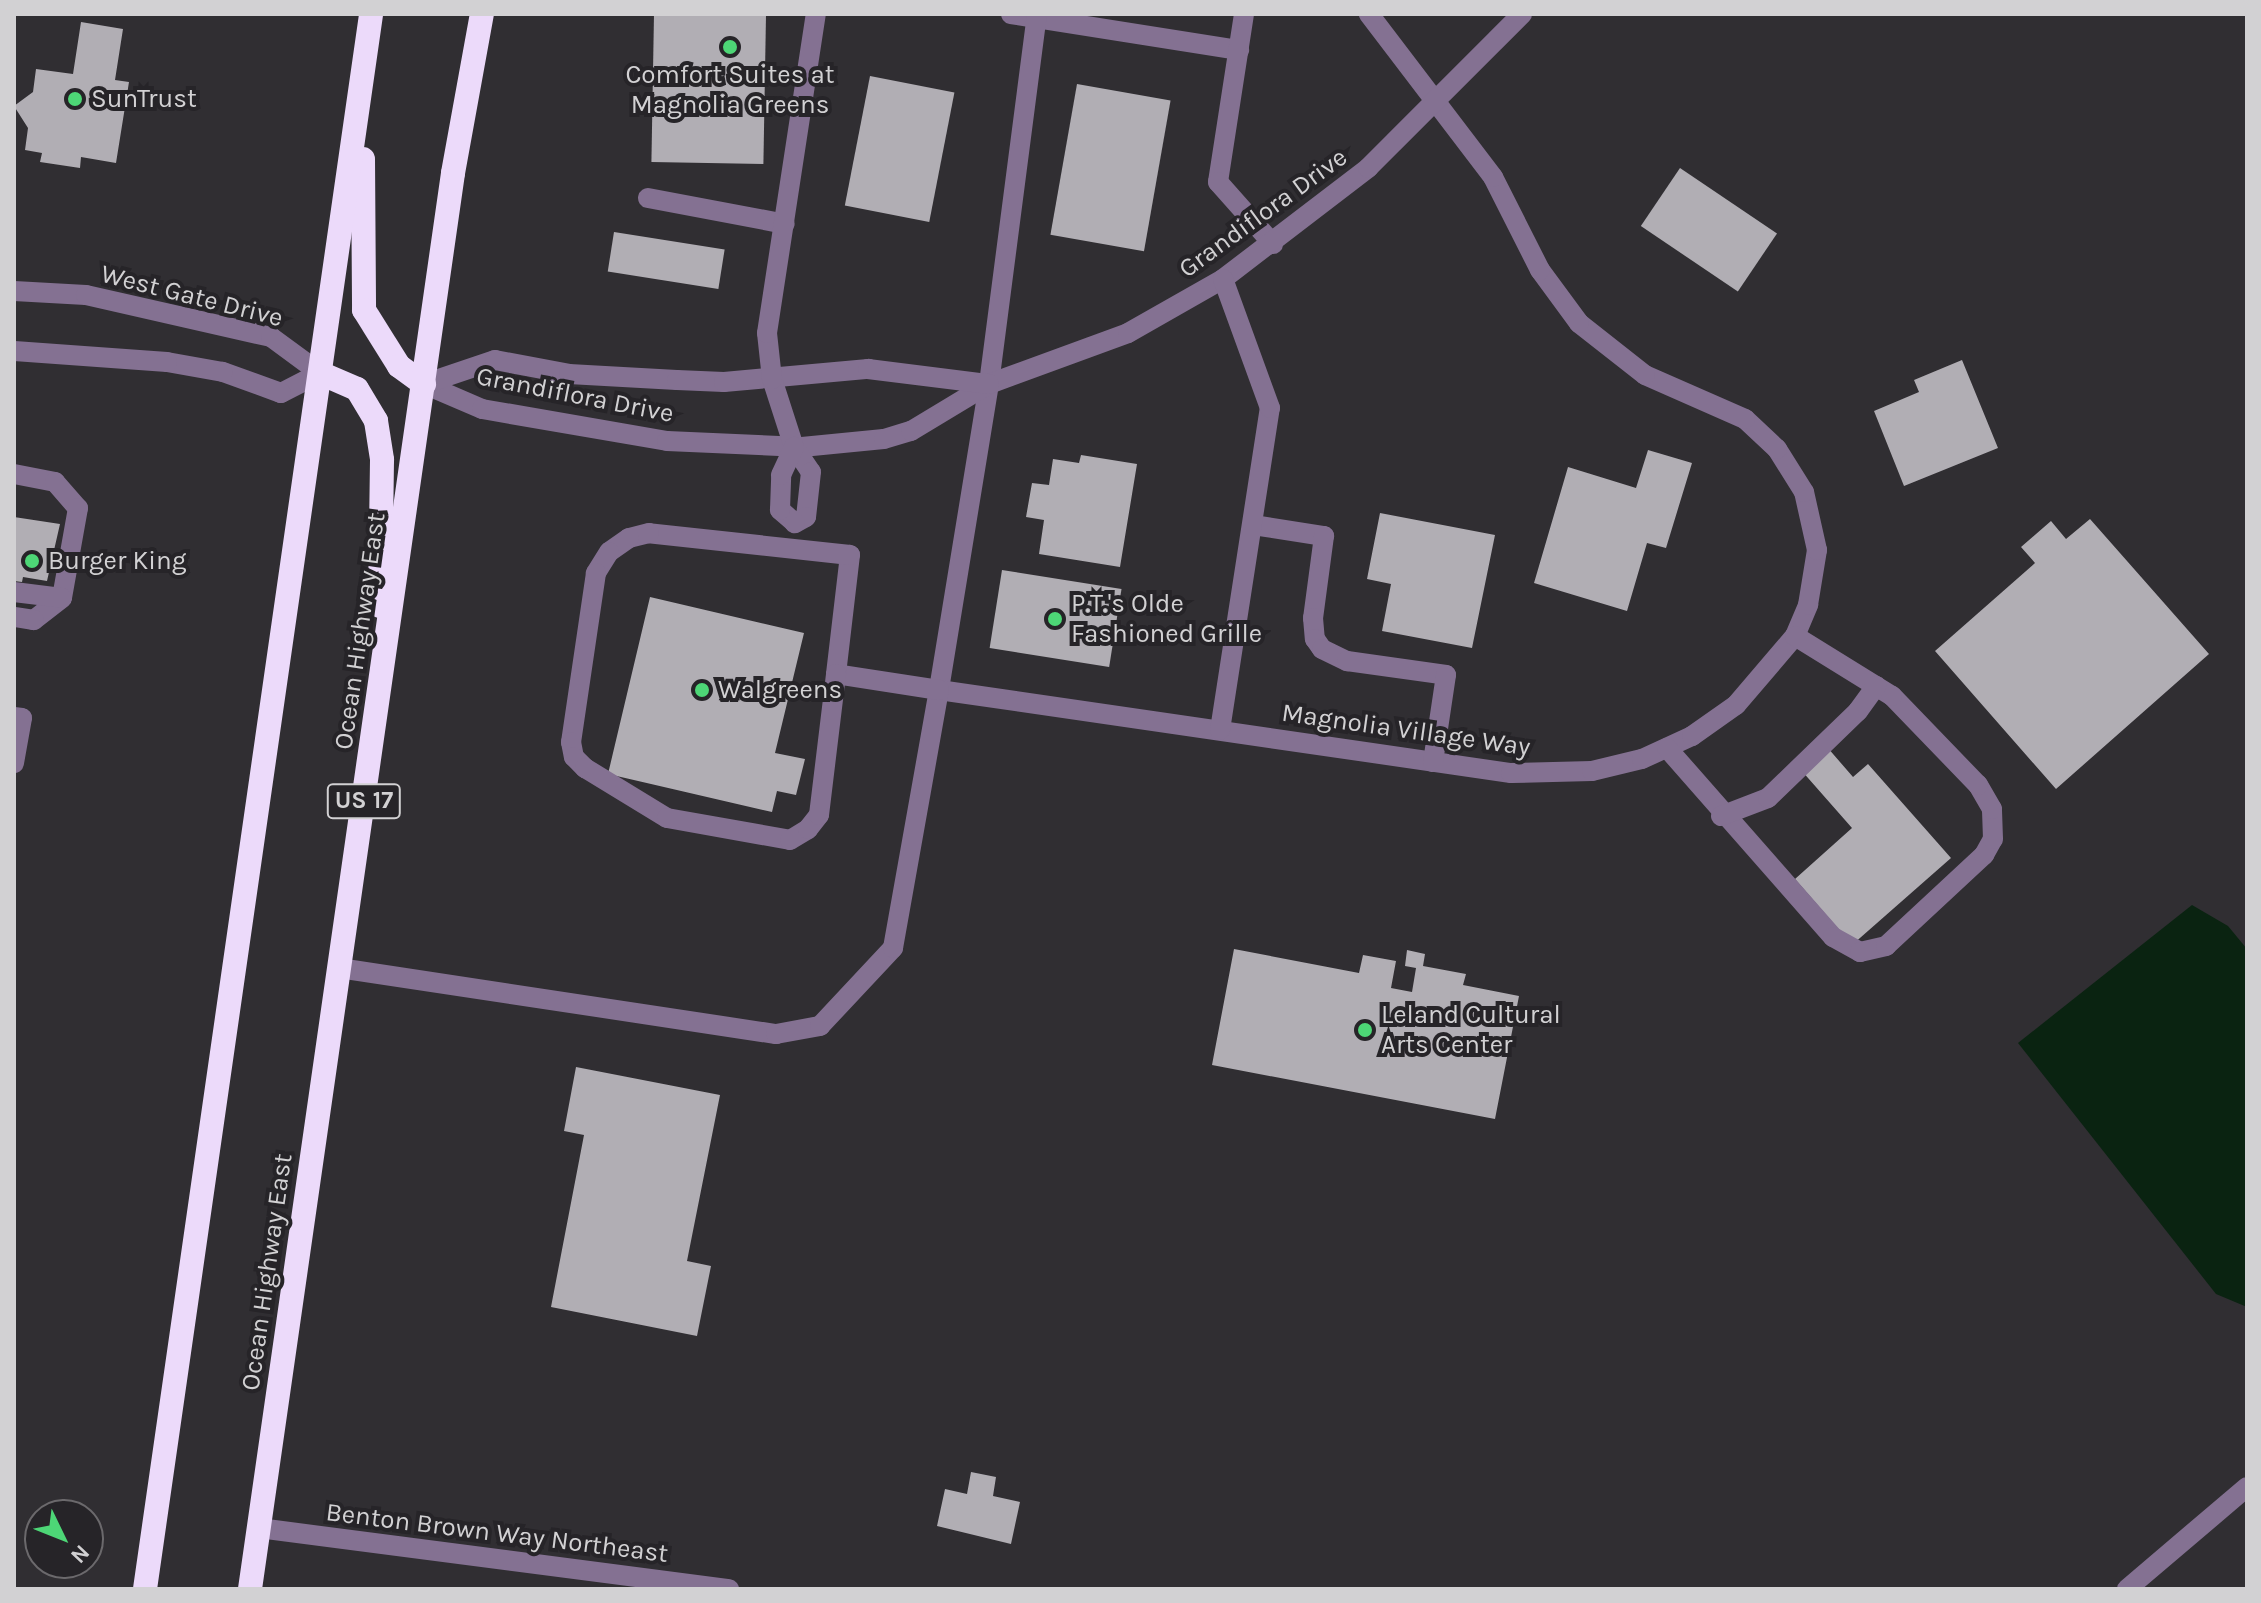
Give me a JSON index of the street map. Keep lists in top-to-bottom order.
{
  "streets": {
    "highway": ["Ocean Highway East", "US 17"],
    "street": [
      "Grandiflora Drive",
      "West Gate Drive",
      "Magnolia Village Way",
      "Benton Brown Way Northeast"
    ]
  },
  "crossings": [
    ["Grandiflora Drive", "Ocean Highway East"],
    ["Grandiflora Drive", "Magnolia Village Way"],
    ["Ocean Highway East", "Benton Brown Way Northeast"]
  ],
  "places": [
    "Comfort Suites at Magnolia Greens",
    "SunTrust",
    "Burger King",
    "P.T.'s Olde Fashioned Grille",
    "Walgreens",
    "Leland Cultural Arts Center"
  ],
  "north": "bottom right"
}
